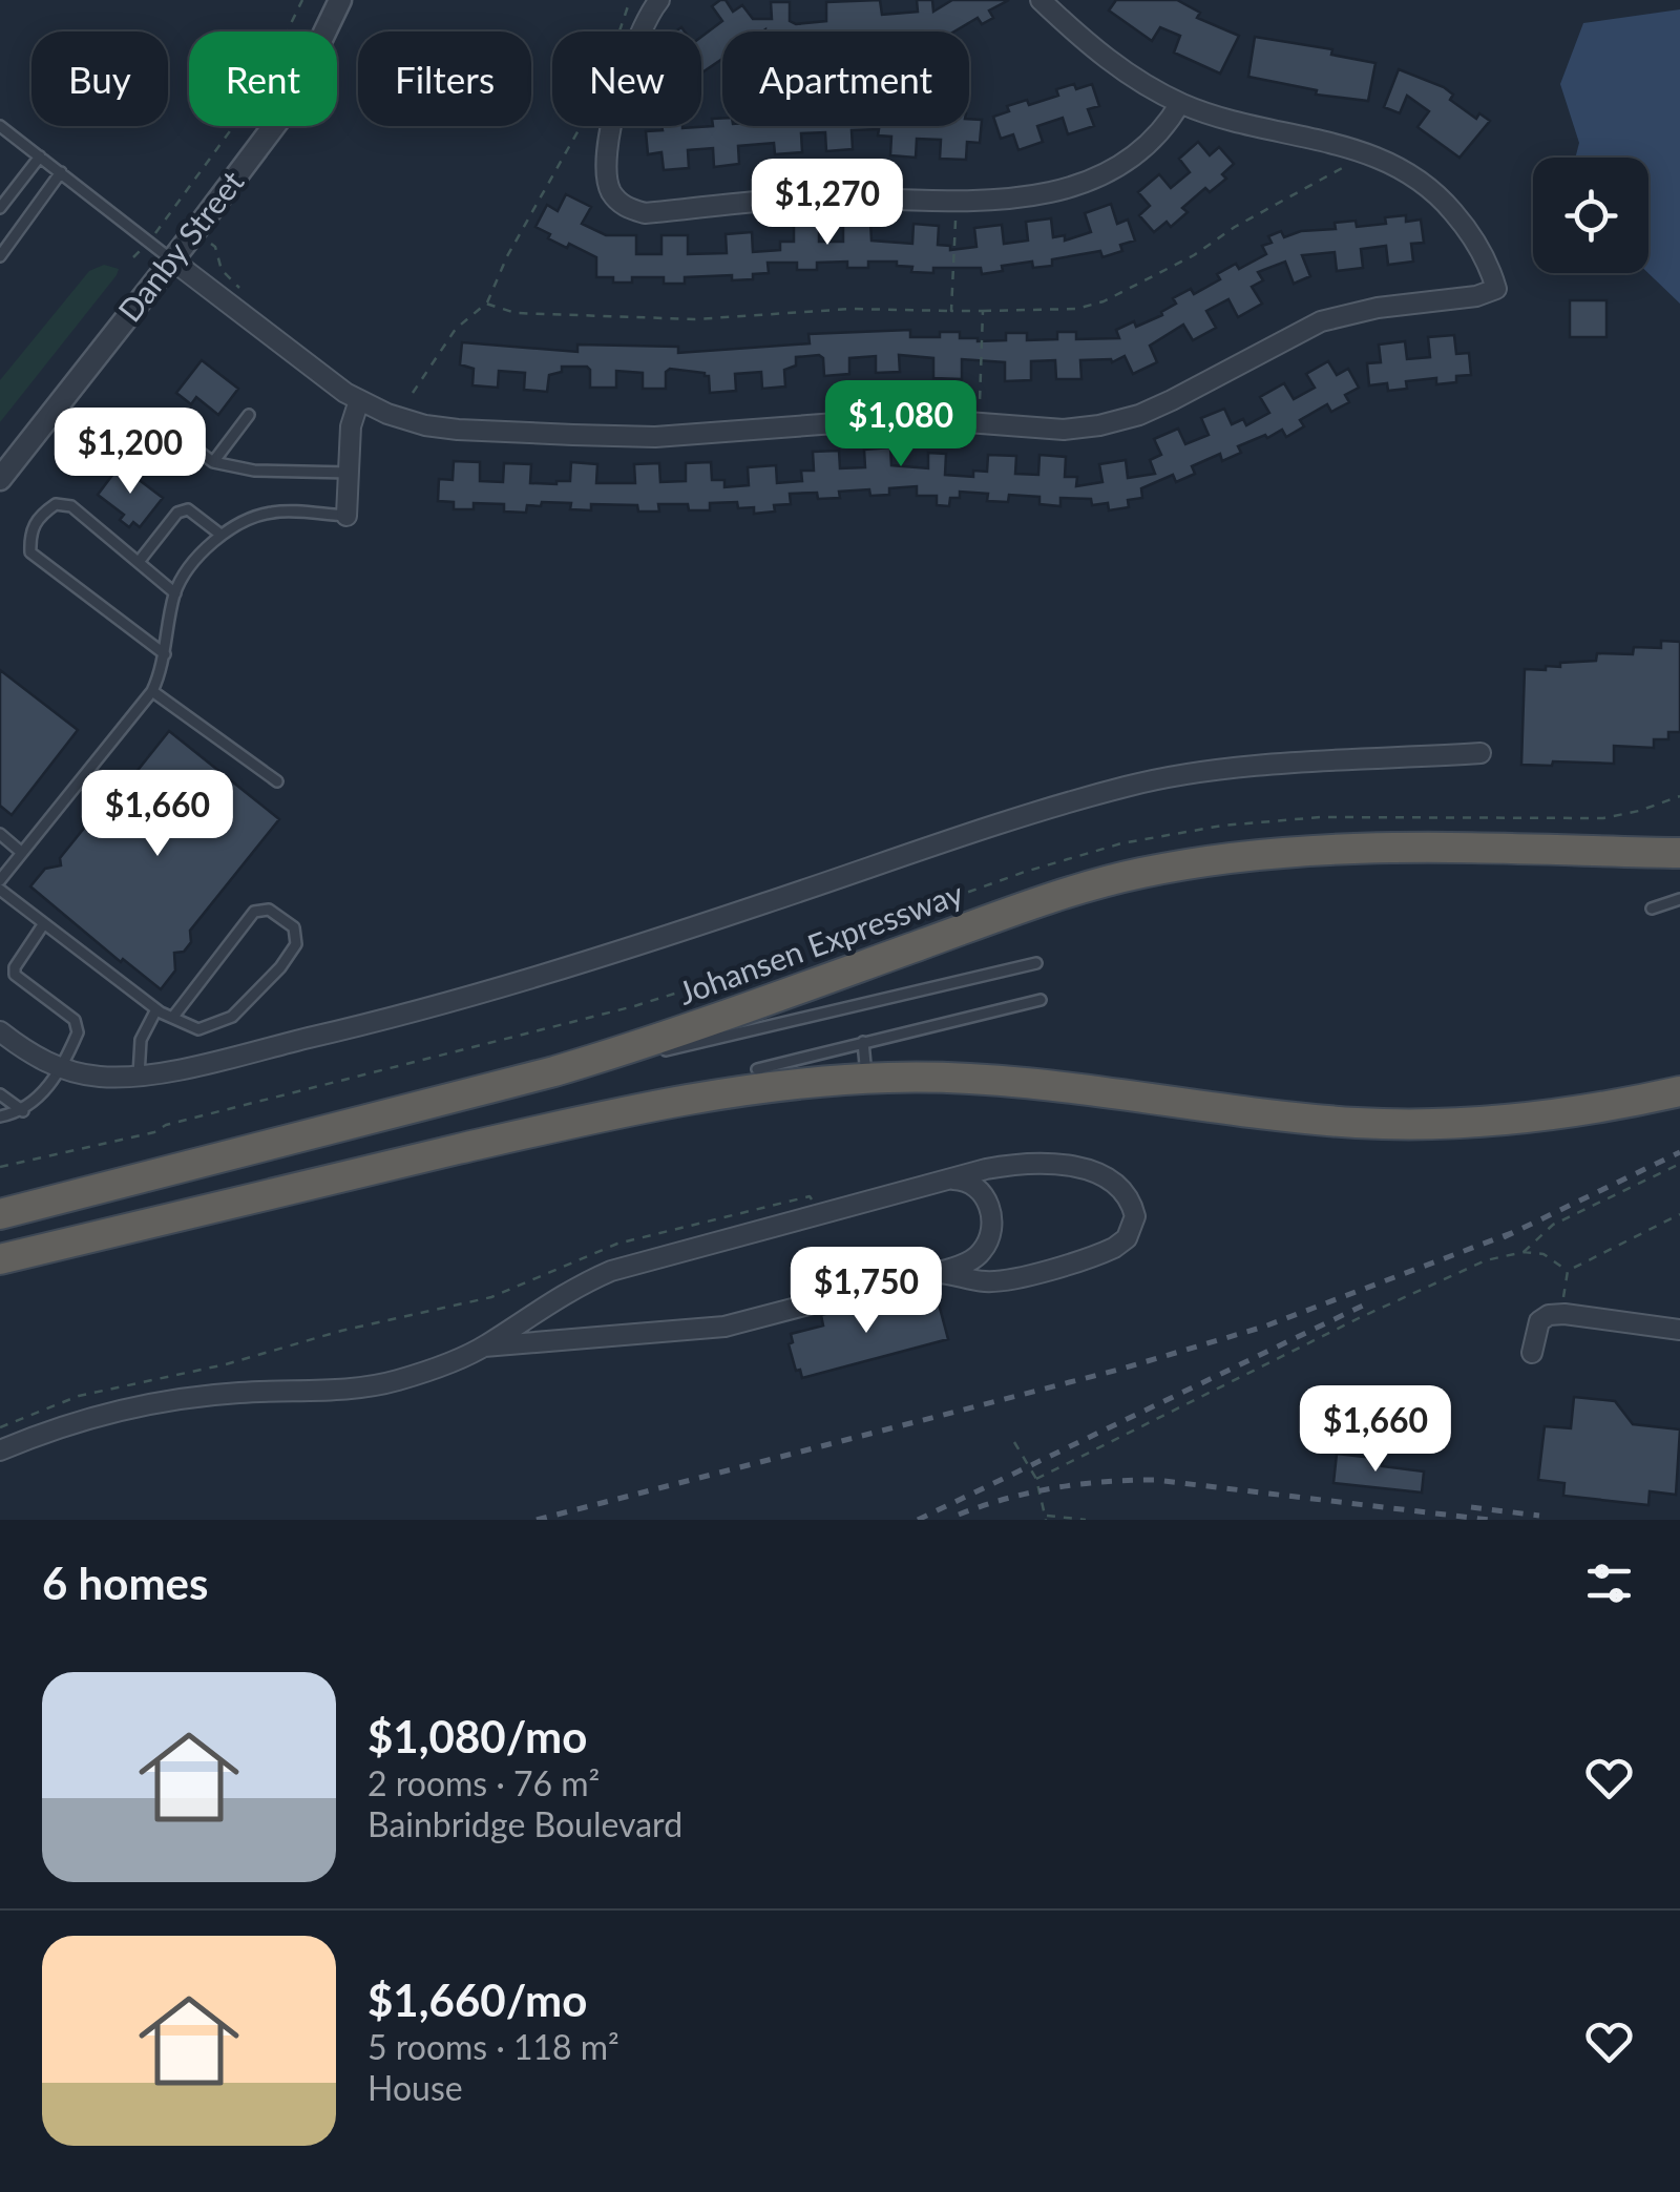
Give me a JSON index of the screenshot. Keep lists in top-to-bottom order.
{
  "streets": {
    "highway": ["Johansen Expressway"],
    "street": ["Danby Street"]
  },
  "page": {
    "chip": [
      "Buy",
      "Rent",
      "Filters",
      "New",
      "Apartment"
    ],
    "price": [
      "$1,270",
      "$1,080",
      "$1,200",
      "$1,660",
      "$1,750",
      "$1,660"
    ],
    "heading": "6 homes",
    "list": [
      {
        "name": "$1,080/mo",
        "note": "2 rooms · 76 m² · Bainbridge Boulevard"
      },
      {
        "name": "$1,660/mo",
        "note": "5 rooms · 118 m² · House"
      }
    ]
  }
}
